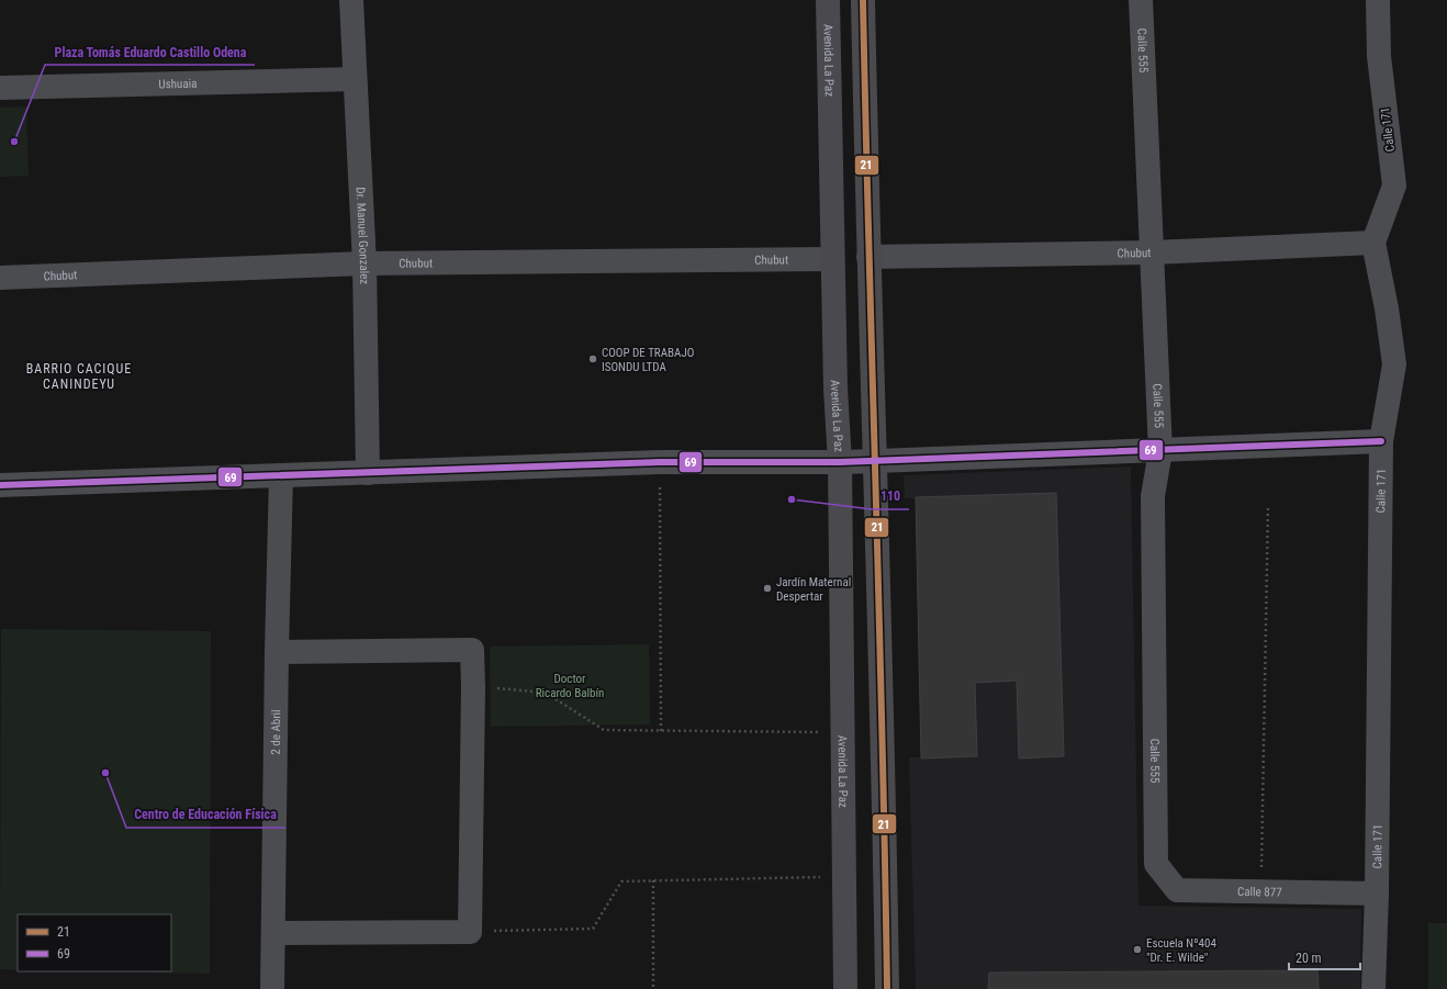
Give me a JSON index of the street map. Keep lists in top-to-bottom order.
{
  "streets": {
    "main road": ["Avenida La Paz"],
    "street": [
      "Calle 555",
      "Ushuaia",
      "Calle 171",
      "Dr. Manuel Gonzalez",
      "Chubut",
      "2 de Abril",
      "Calle 877"
    ]
  },
  "crossings": [
    ["Calle 555", "Chubut"],
    ["Calle 555", "Calle 877"],
    ["Avenida La Paz", "Chubut"],
    ["Ushuaia", "Dr. Manuel Gonzalez"],
    ["Calle 171", "Chubut"],
    ["Calle 171", "Calle 877"],
    ["Dr. Manuel Gonzalez", "Chubut"]
  ],
  "districts": ["BARRIO CACIQUE CANINDEYU"],
  "parks": ["Doctor Ricardo Balbín"],
  "places": [
    "Plaza Tomás Eduardo Castillo Odena",
    "COOP DE TRABAJO ISONDU LTDA",
    "110",
    "Jardín Maternal Despertar",
    "Centro de Educación Física",
    "Escuela Nº404 \"Dr. E. Wilde\""
  ],
  "lines": ["transit line 21", "transit line 69"],
  "legend": ["21", "69"],
  "scale_bar": "20 m"
}
